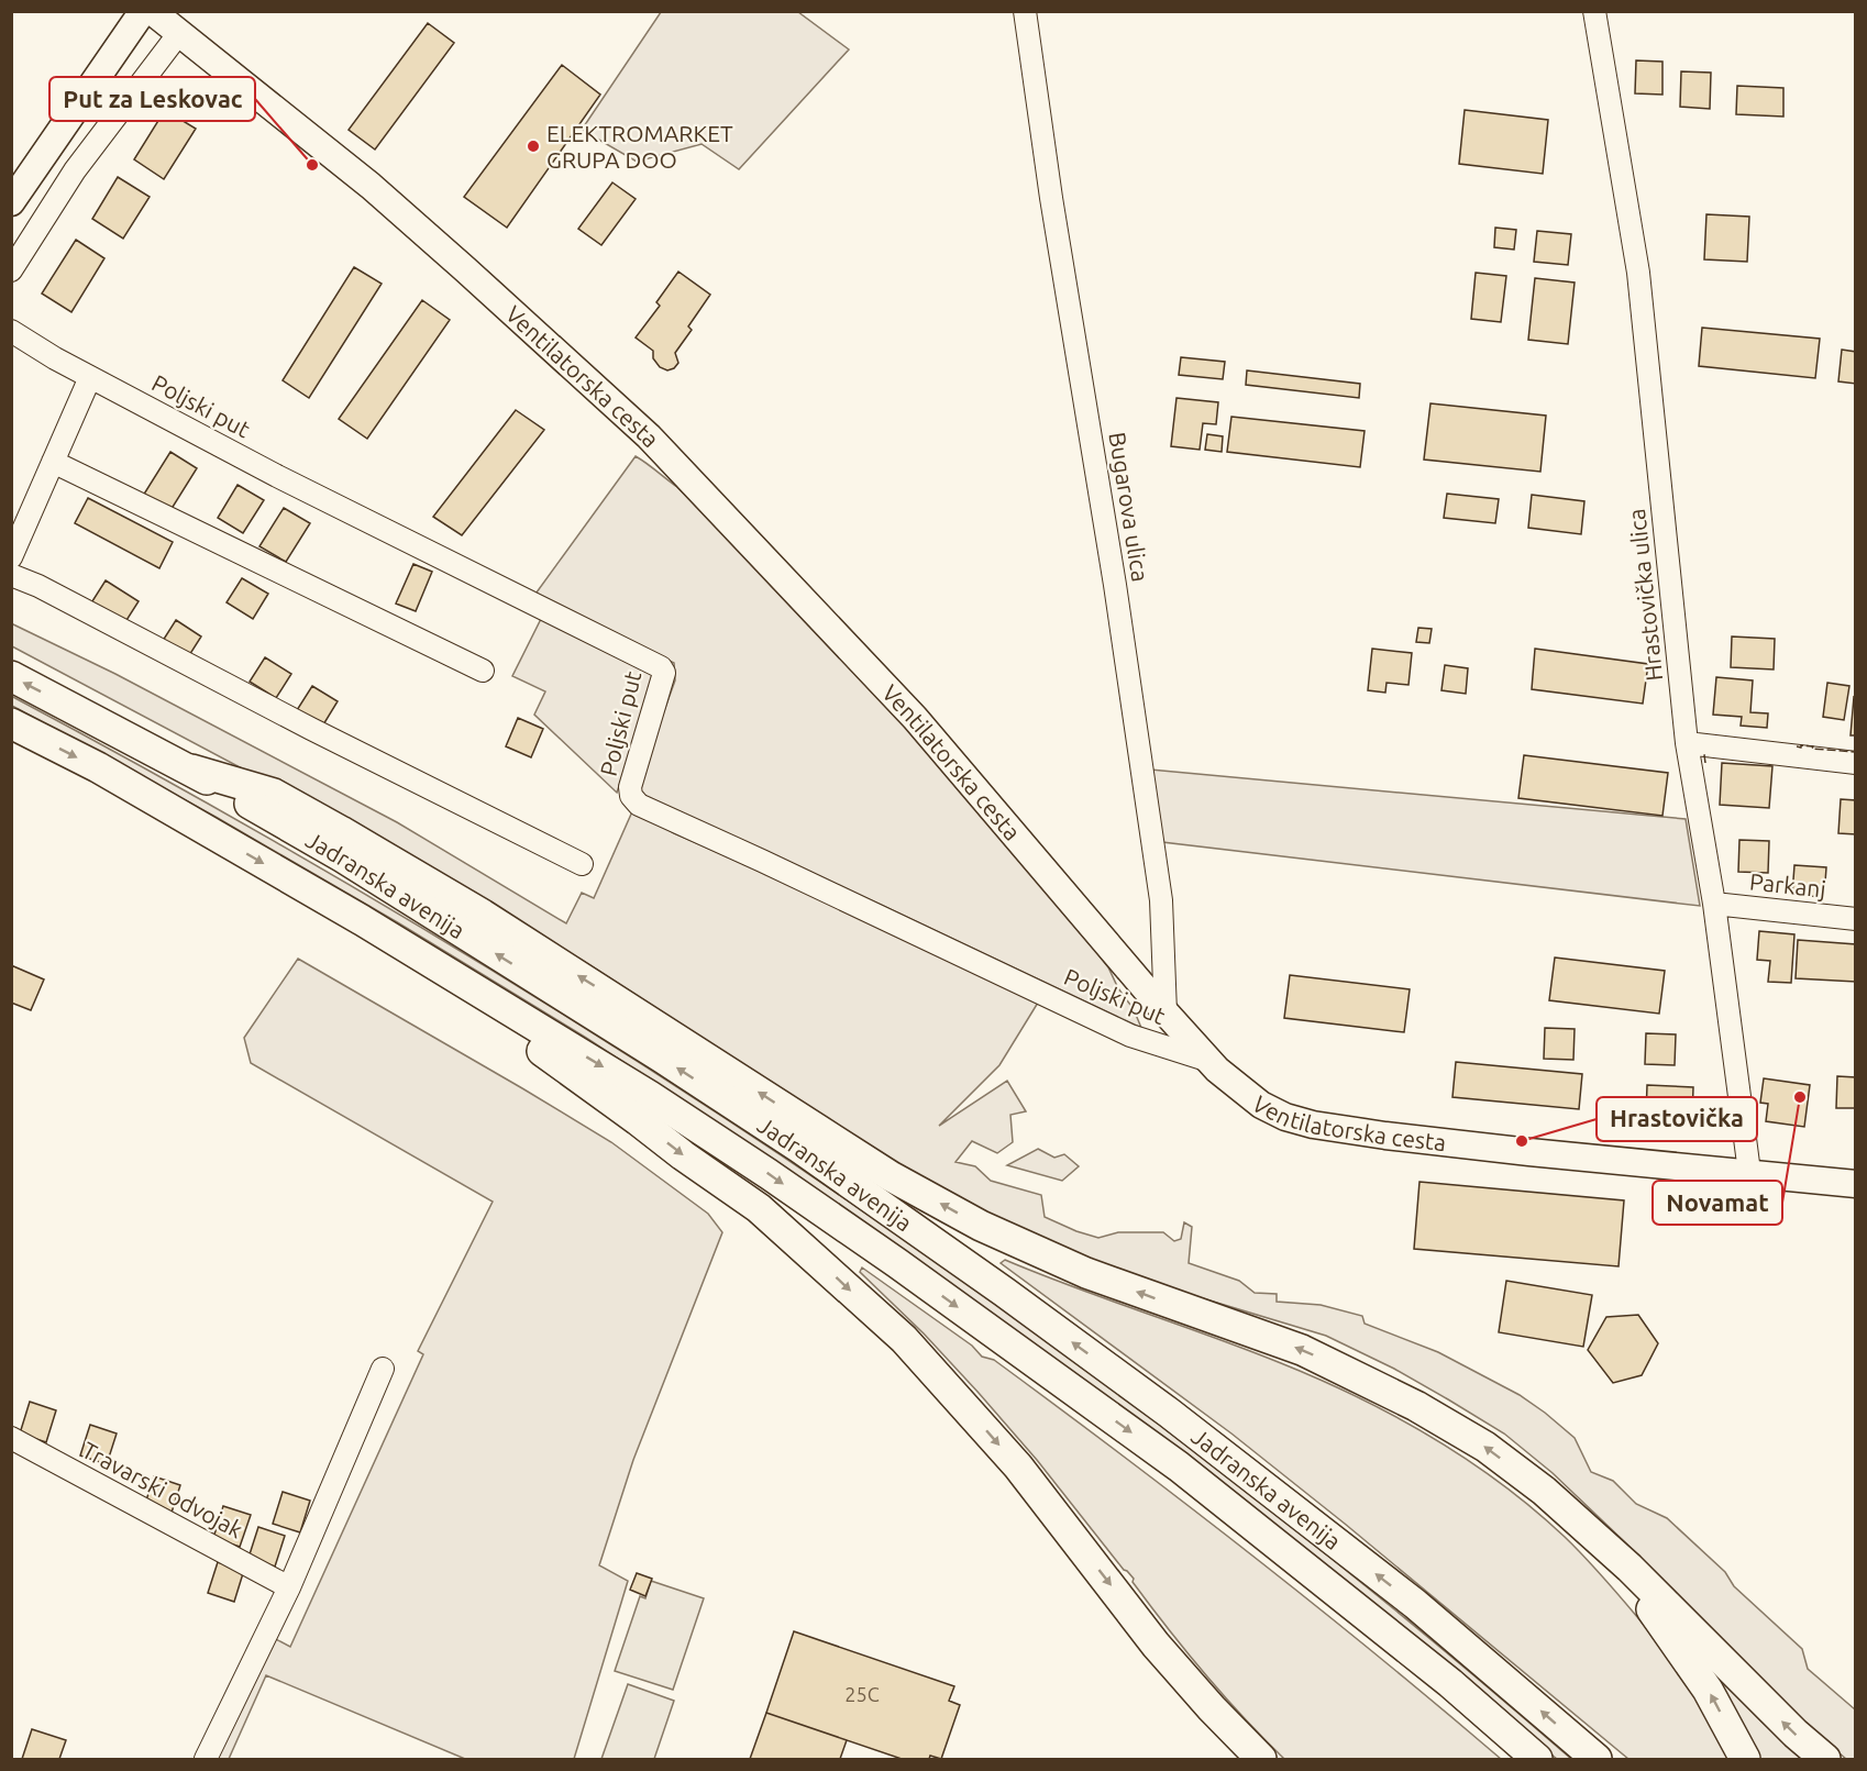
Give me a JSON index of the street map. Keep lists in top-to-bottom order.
{
  "streets": {
    "highway": ["Jadranska avenija"],
    "main road": ["Ventilatorska cesta"],
    "street": [
      "Poljski put",
      "Bugarova ulica",
      "Hrastovička ulica",
      "Parkanj",
      "Travarski odvojak"
    ]
  },
  "crossings": [
    ["Ventilatorska cesta", "Poljski put"],
    ["Ventilatorska cesta", "Bugarova ulica"],
    ["Ventilatorska cesta", "Hrastovička ulica"],
    ["Hrastovička ulica", "Parkanj"]
  ],
  "places": [
    "ELEKTROMARKET GRUPA DOO",
    "Put za Leskovac",
    "Novamat",
    "Hrastovička"
  ],
  "house_numbers": ["25C"]
}
